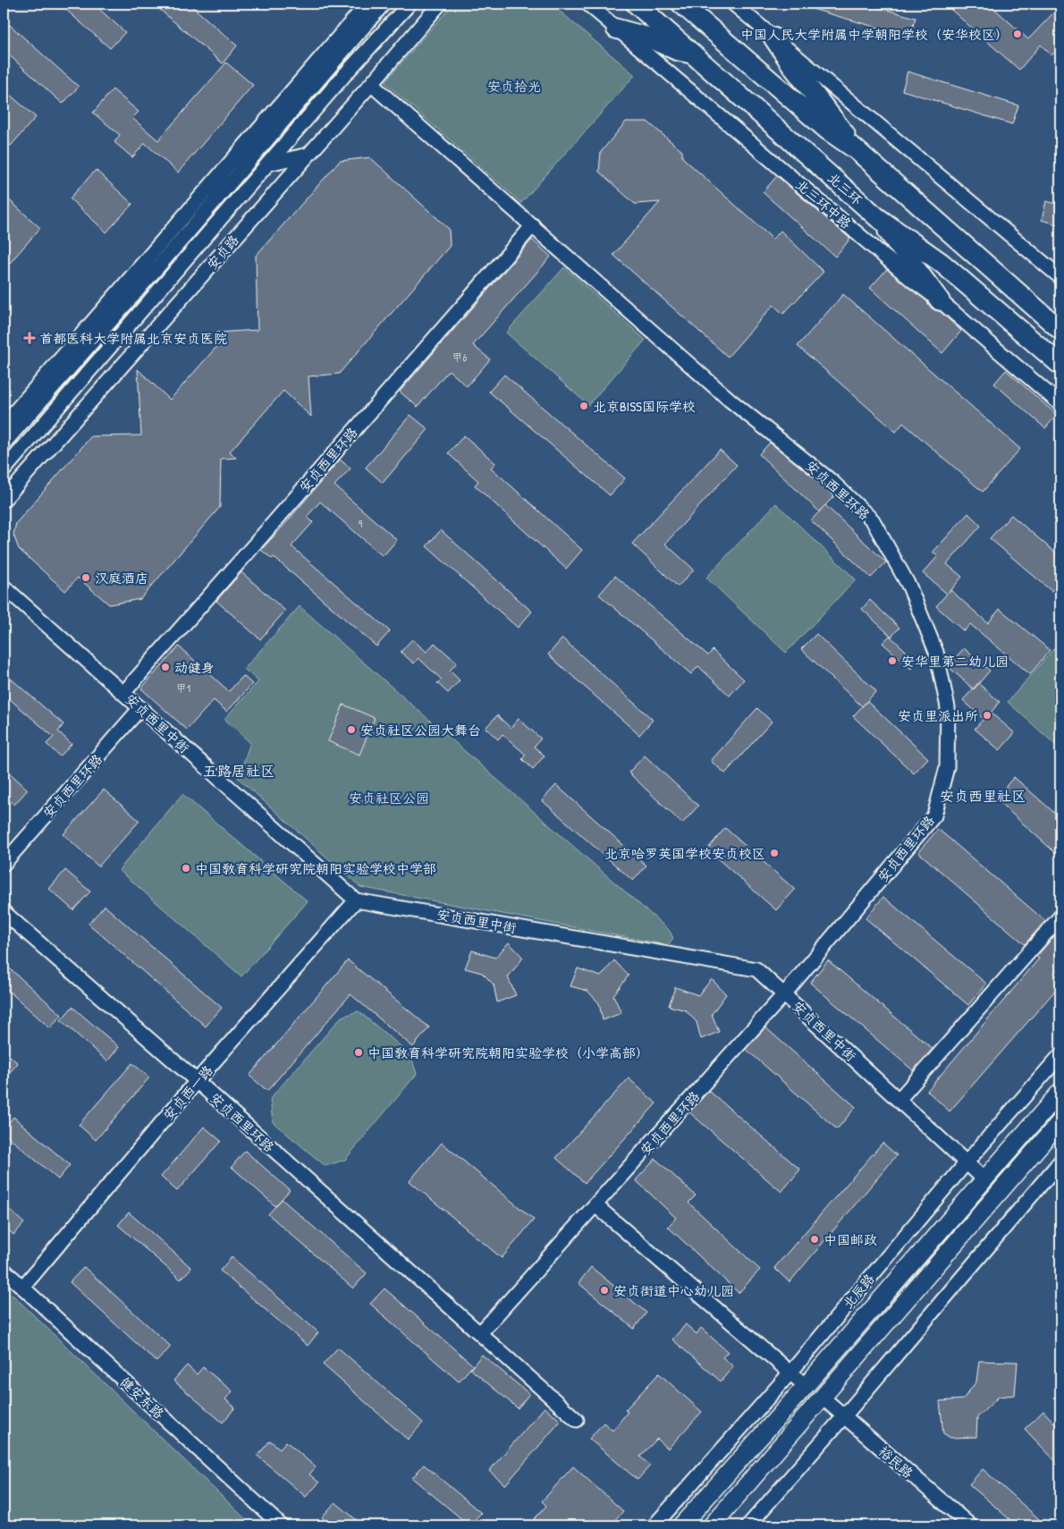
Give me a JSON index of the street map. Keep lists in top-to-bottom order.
{
  "streets": {
    "highway": ["北三环"],
    "main road": ["北辰路"],
    "street": [
      "北三环中路",
      "安贞路",
      "安贞西里环路",
      "安贞西里中街",
      "安贞西一路",
      "健安东路",
      "裕民路"
    ]
  },
  "crossings": [
    ["安贞路", "安贞西里环路"],
    ["安贞西里环路", "安贞西里中街"],
    ["安贞西里环路", "安贞西一路"],
    ["安贞西里中街", "安贞西一路"],
    ["安贞西里中街", "北辰路"],
    ["安贞西一路", "健安东路"]
  ],
  "districts": ["五路居社区", "安贞西里社区"],
  "parks": ["安贞拾光", "安贞社区公园"],
  "places": {
    "other": [
      "中国人民大学附属中学朝阳学校（安华校区）",
      "北京BISS国际学校",
      "汉庭酒店",
      "安华里第二幼儿园",
      "动健身",
      "安贞里派出所",
      "安贞社区公园大舞台",
      "北京哈罗英国学校安贞校区",
      "中国教育科学研究院朝阳实验学校中学部",
      "中国教育科学研究院朝阳实验学校（小学高部）",
      "中国邮政",
      "安贞街道中心幼儿园"
    ],
    "health": ["首都医科大学附属北京安贞医院"]
  },
  "house_numbers": ["甲6", "9", "甲1"]
}
